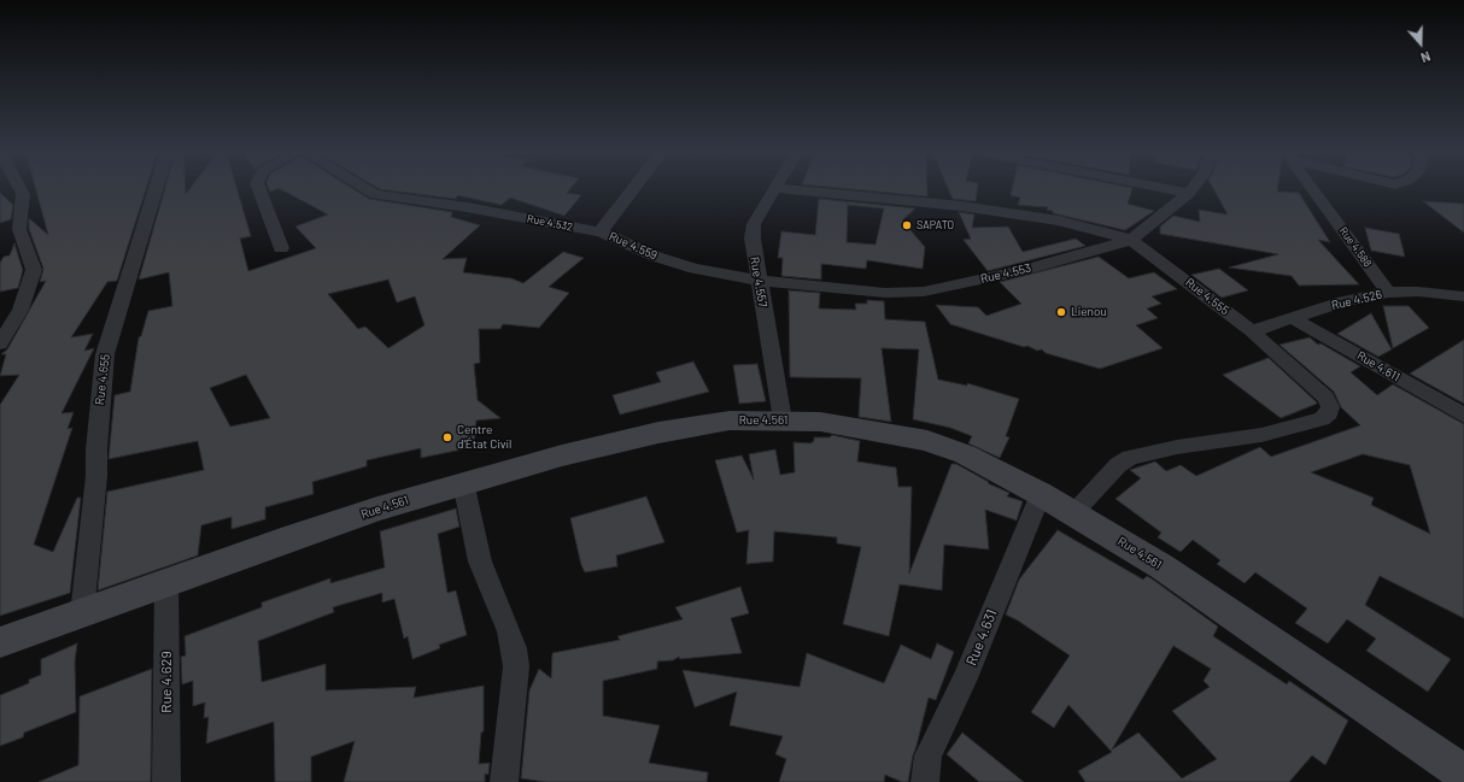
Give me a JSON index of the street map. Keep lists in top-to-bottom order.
{
  "streets": {
    "main road": ["Rue 4.561"],
    "street": [
      "Rue 4.532",
      "Rue 4.559",
      "Rue 4.588",
      "Rue 4.553",
      "Rue 4.557",
      "Rue 4.555",
      "Rue 4.526",
      "Rue 4.611",
      "Rue 4.655",
      "Rue 4.631",
      "Rue 4.629"
    ]
  },
  "crossings": [
    ["Rue 4.532", "Rue 4.559"],
    ["Rue 4.559", "Rue 4.553"],
    ["Rue 4.559", "Rue 4.557"],
    ["Rue 4.588", "Rue 4.526"],
    ["Rue 4.553", "Rue 4.557"],
    ["Rue 4.553", "Rue 4.555"],
    ["Rue 4.557", "Rue 4.561"],
    ["Rue 4.555", "Rue 4.526"],
    ["Rue 4.555", "Rue 4.561"],
    ["Rue 4.526", "Rue 4.611"],
    ["Rue 4.655", "Rue 4.561"],
    ["Rue 4.561", "Rue 4.631"],
    ["Rue 4.561", "Rue 4.629"]
  ],
  "places": ["SAPATO", "Lienou", "Centre d'État Civil"],
  "north": "bottom"
}
